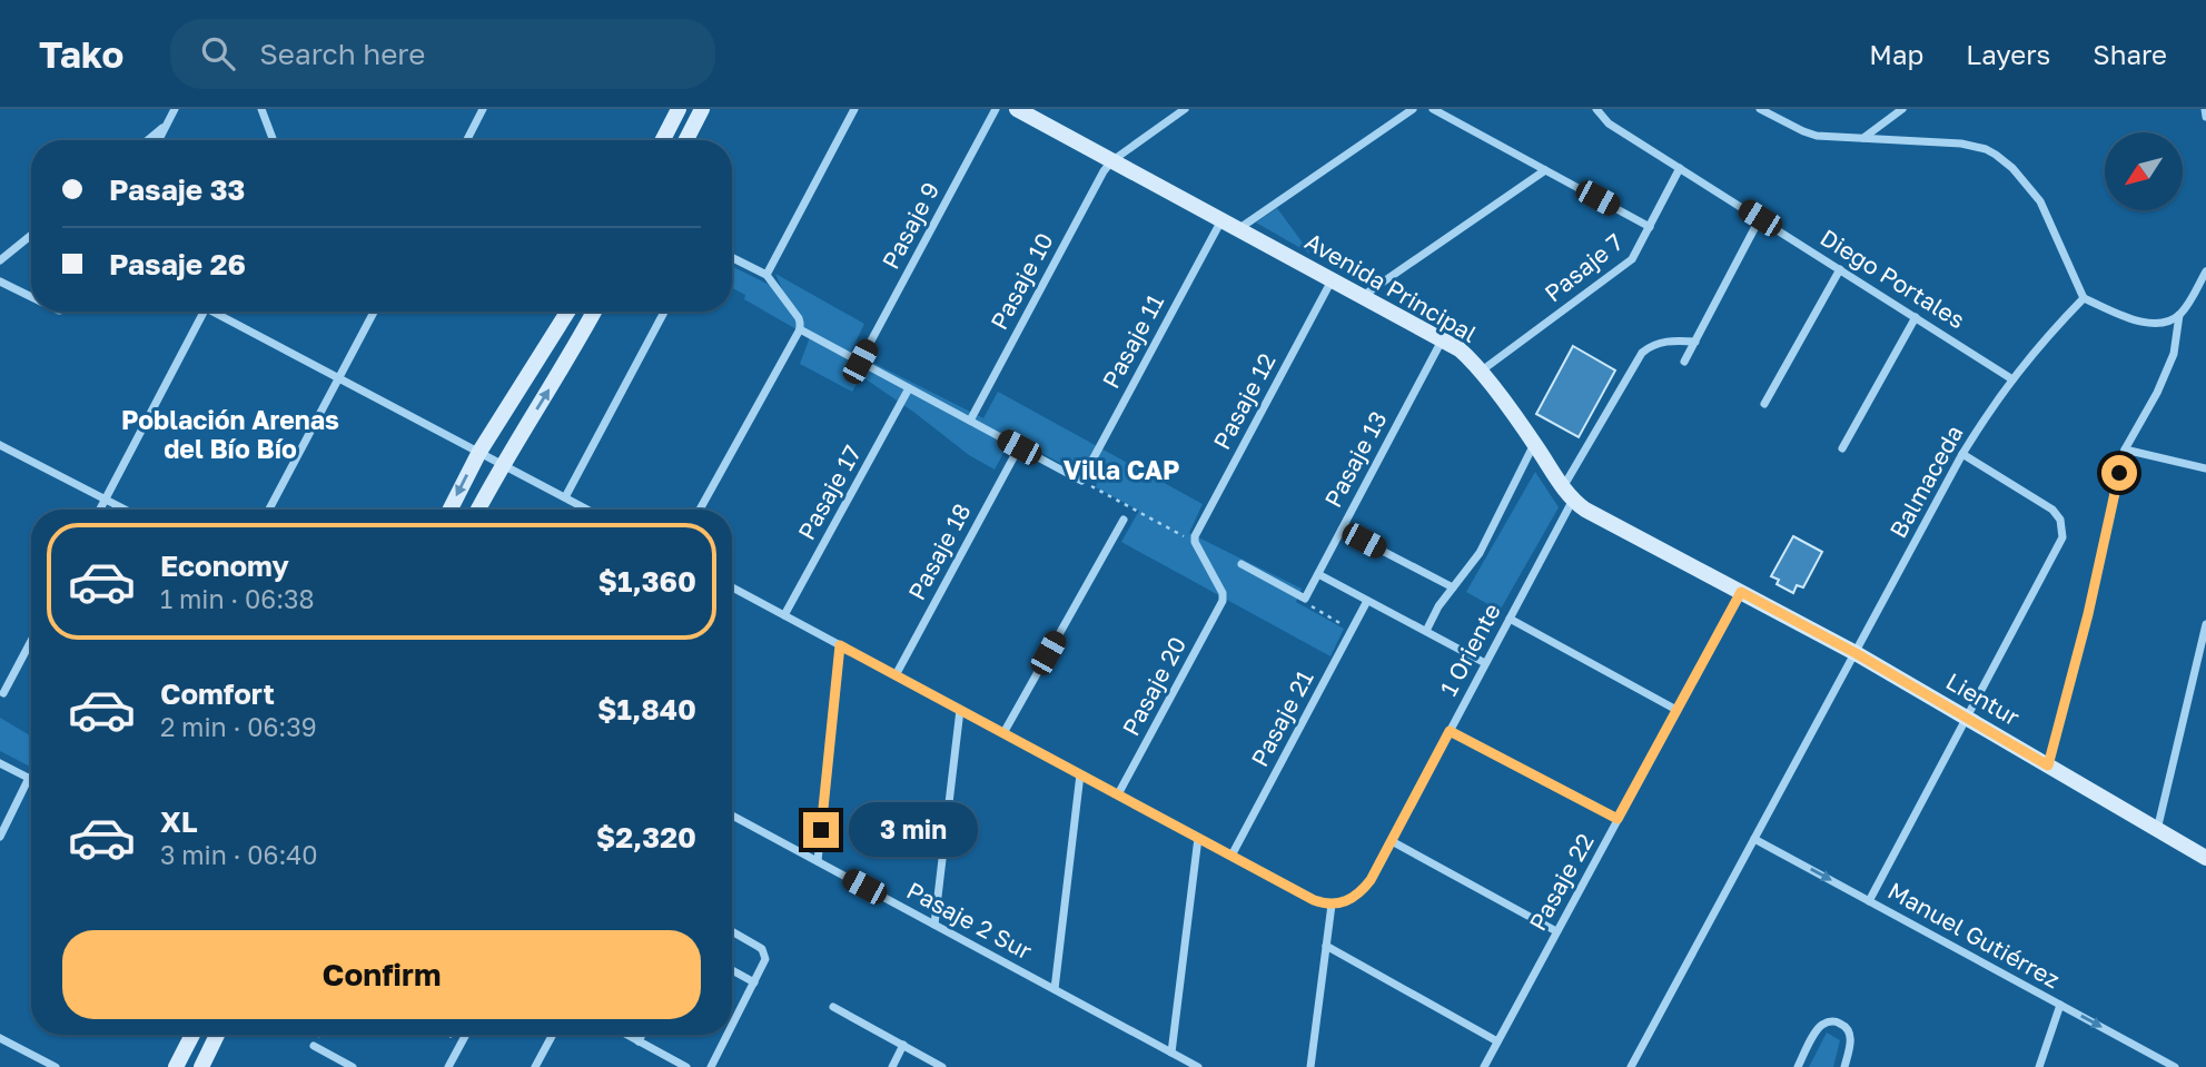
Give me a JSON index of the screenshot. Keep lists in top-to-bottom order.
{
  "streets": {
    "main road": ["Avenida Principal", "Lientur"],
    "street": [
      "Pasaje 9",
      "Pasaje 7",
      "Diego Portales",
      "Pasaje 10",
      "Pasaje 11",
      "Pasaje 12",
      "Pasaje 13",
      "Balmaceda",
      "Pasaje 17",
      "Pasaje 18",
      "1 Oriente",
      "Pasaje 20",
      "Pasaje 21",
      "Pasaje 22",
      "Pasaje 2 Sur",
      "Manuel Gutiérrez"
    ]
  },
  "crossings": [
    ["Pasaje 7", "Diego Portales"],
    ["Pasaje 7", "Avenida Principal"],
    ["Diego Portales", "Balmaceda"],
    ["Pasaje 10", "Avenida Principal"],
    ["Avenida Principal", "Pasaje 11"],
    ["Avenida Principal", "Pasaje 12"],
    ["Avenida Principal", "Pasaje 13"],
    ["Avenida Principal", "Balmaceda"],
    ["Avenida Principal", "1 Oriente"],
    ["Avenida Principal", "Lientur"],
    ["Avenida Principal", "Pasaje 22"],
    ["Pasaje 12", "Pasaje 20"],
    ["Balmaceda", "Lientur"],
    ["Balmaceda", "Manuel Gutiérrez"]
  ],
  "one_way": ["Manuel Gutiérrez"],
  "districts": ["Población Arenas del Bío Bío", "Villa CAP"],
  "north": "bottom left",
  "page": {
    "header": "Tako",
    "search": "Search here",
    "nav": ["Map", "Layers", "Share"],
    "banner": ["Pasaje 33", "Pasaje 26"],
    "list": [
      {
        "name": "Economy",
        "note": "1 min · 06:38",
        "value": "$1,360"
      },
      {
        "name": "Comfort",
        "note": "2 min · 06:39",
        "value": "$1,840"
      },
      {
        "name": "XL",
        "note": "3 min · 06:40",
        "value": "$2,320"
      }
    ],
    "bubble": "3 min",
    "buttons": "Confirm"
  }
}
